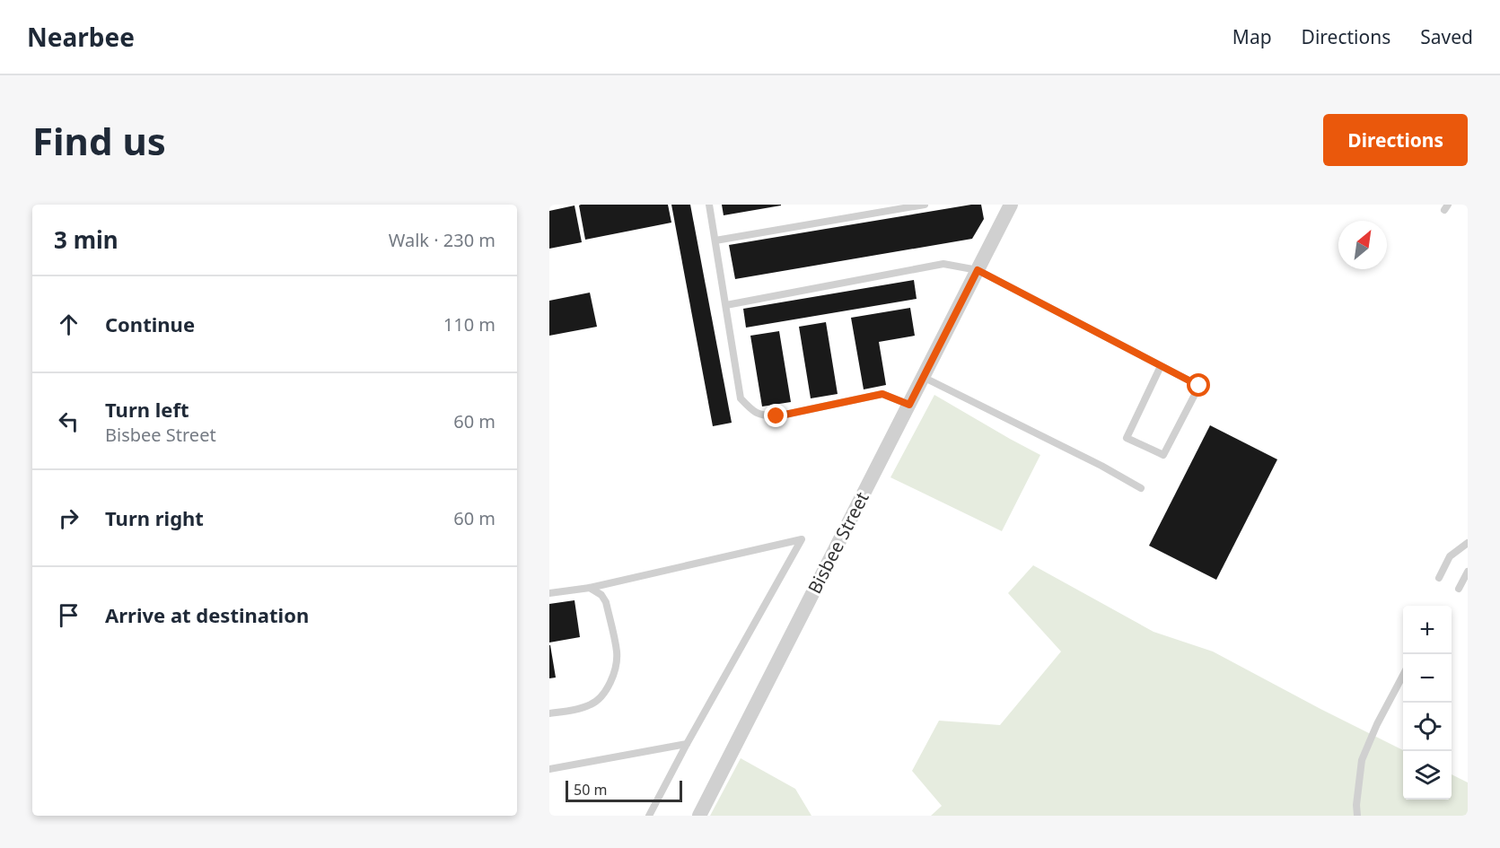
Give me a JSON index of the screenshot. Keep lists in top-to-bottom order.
{
  "streets": {
    "street": ["Bisbee Street"]
  },
  "scale_bar": "50 m",
  "north": "top right",
  "page": {
    "header": "Nearbee",
    "nav": ["Map", "Directions", "Saved"],
    "buttons": "Directions",
    "title": "Find us",
    "heading": ["3 min", "Walk · 230 m"],
    "list": [
      ["Continue", "110 m"],
      ["Turn left", "Bisbee Street", "60 m"],
      ["Turn right", "60 m"],
      "Arrive at destination"
    ],
    "map_buttons": ["+", "−"],
    "scale": "50 m"
  }
}
